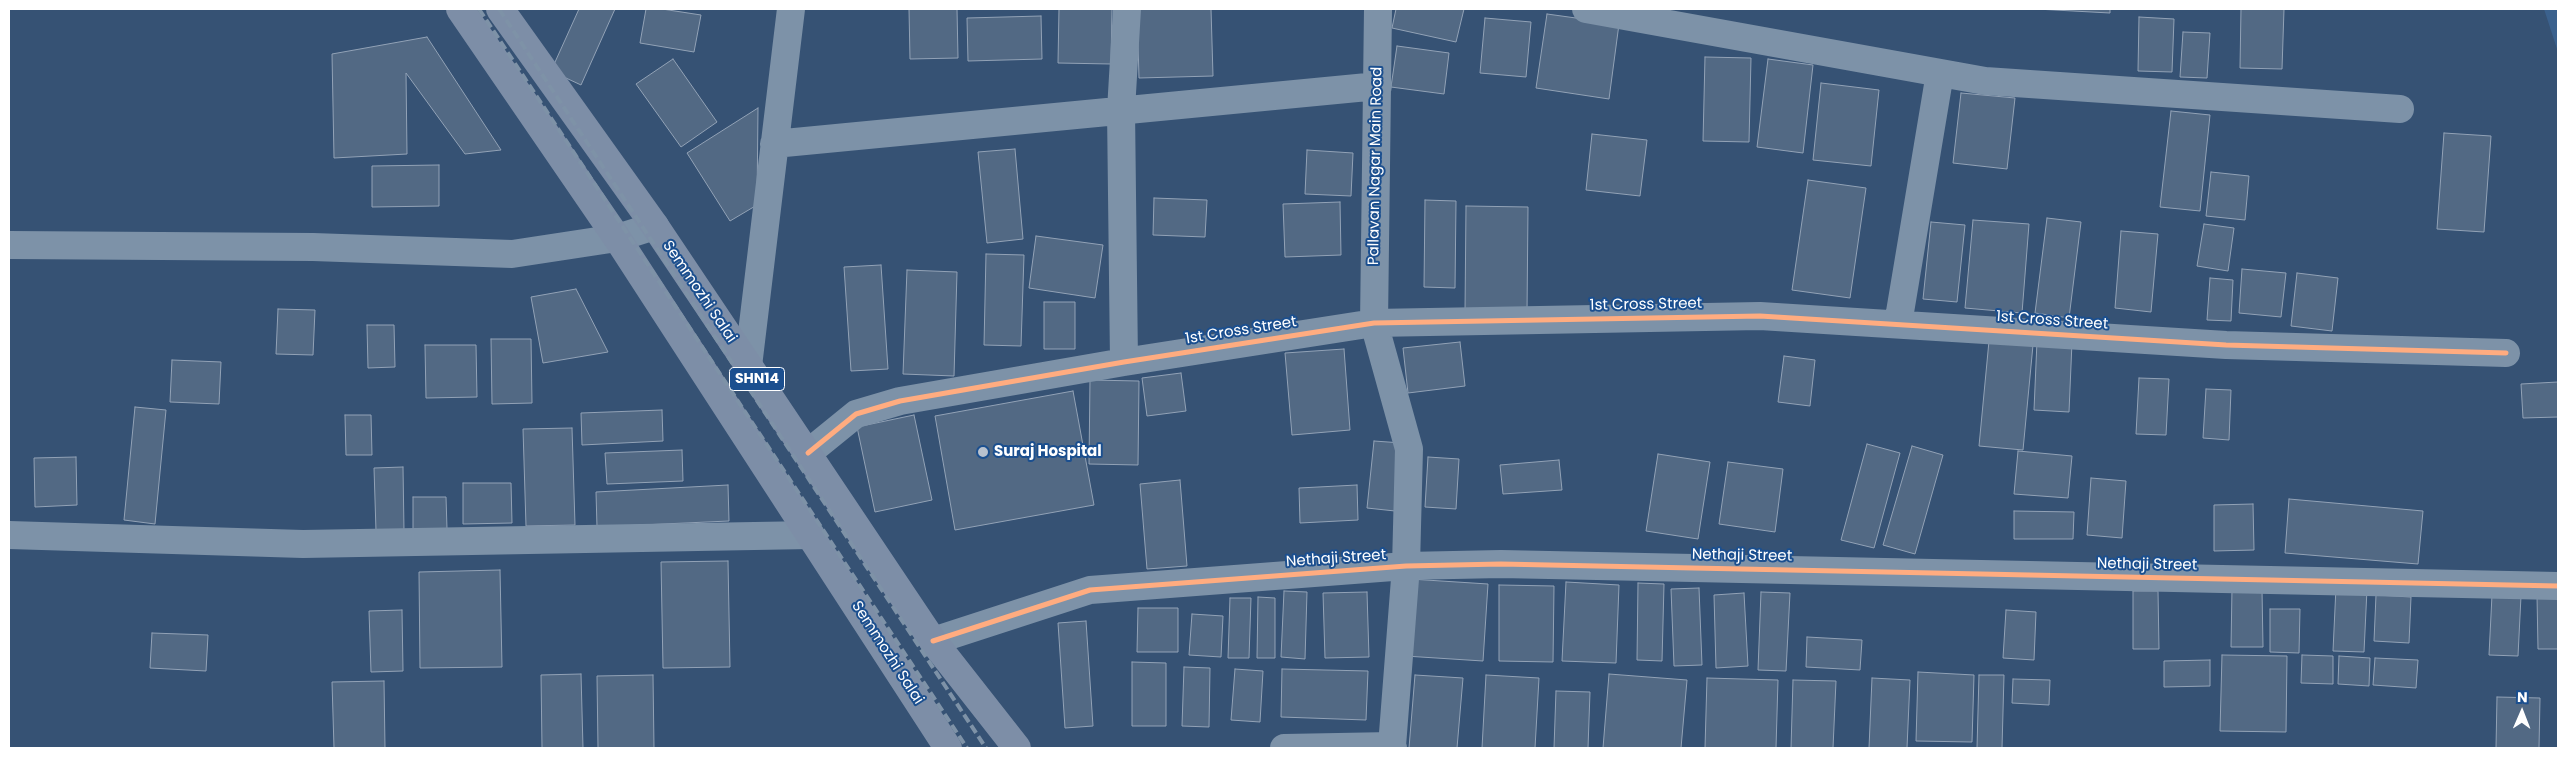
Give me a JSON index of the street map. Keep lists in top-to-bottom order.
{
  "streets": {
    "main road": ["Semmozhi Salai", "SHN14"],
    "street": ["Pallavan Nagar Main Road", "1st Cross Street", "Nethaji Street"]
  },
  "crossings": [
    ["Pallavan Nagar Main Road", "1st Cross Street"],
    ["Pallavan Nagar Main Road", "Nethaji Street"],
    ["Semmozhi Salai", "1st Cross Street"],
    ["Semmozhi Salai", "Nethaji Street"]
  ],
  "places": ["Suraj Hospital"],
  "north": "top"
}
